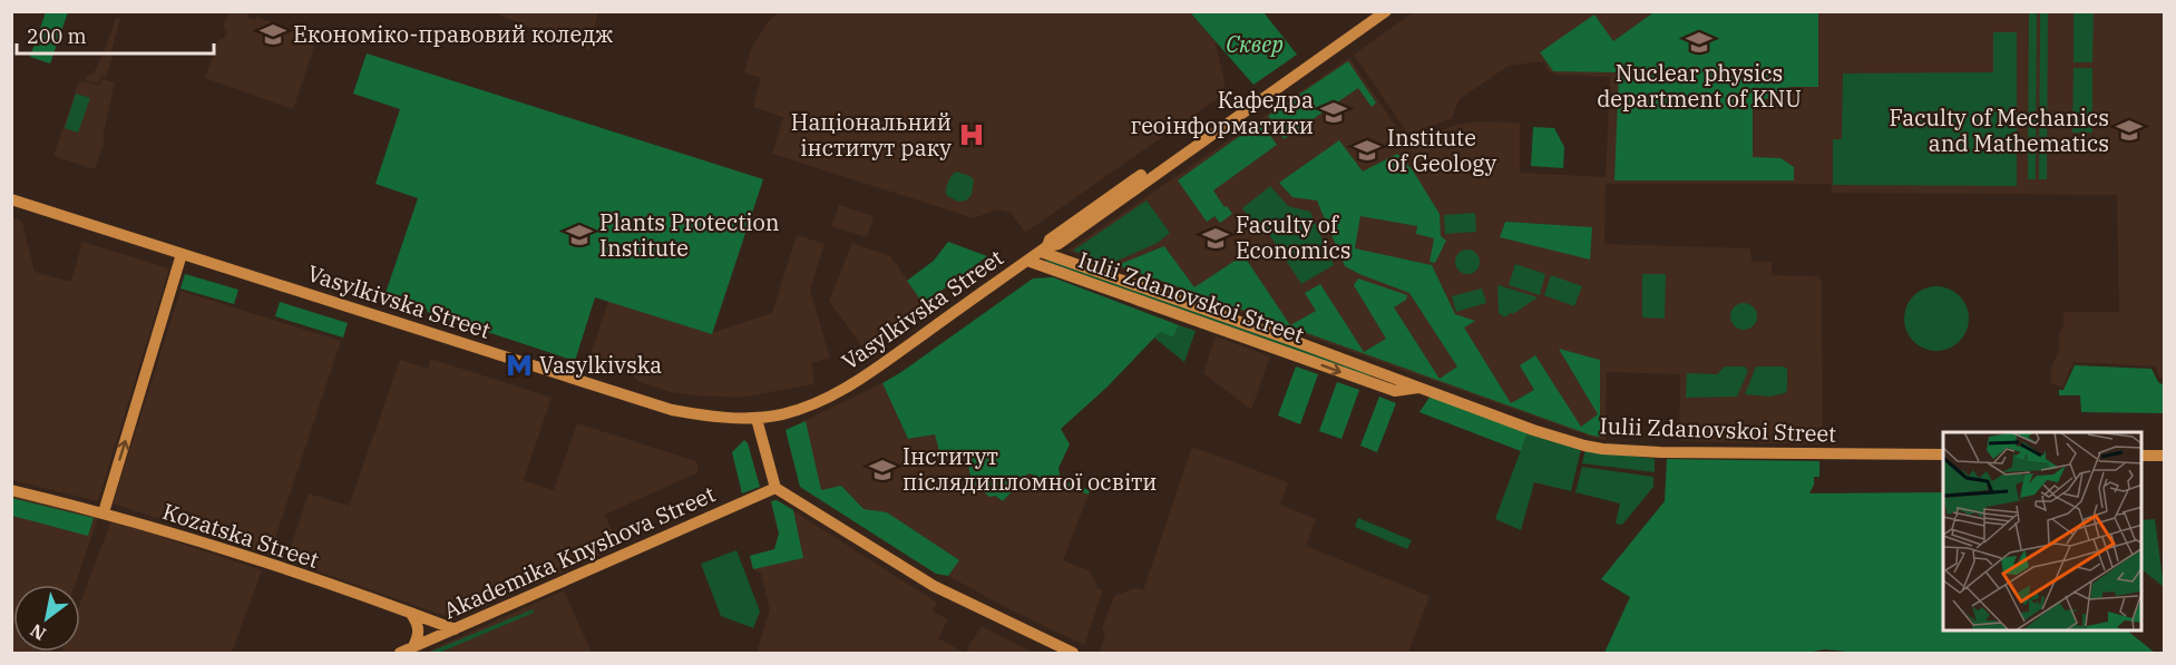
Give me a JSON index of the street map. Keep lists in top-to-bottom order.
{
  "streets": {
    "street": [
      "Iulii Zdanovskoi Street",
      "Vasylkivska Street",
      "Kozatska Street",
      "Akademika Knyshova Street"
    ]
  },
  "crossings": [
    ["Iulii Zdanovskoi Street", "Vasylkivska Street"],
    ["Kozatska Street", "Akademika Knyshova Street"]
  ],
  "parks": ["Сквер"],
  "places": {
    "school or university": [
      "Економіко-правовий коледж",
      "Nuclear physics department of KNU",
      "Кафедра геоінформатики",
      "Faculty of Mechanics and Mathematics",
      "Institute of Geology",
      "Plants Protection Institute",
      "Faculty of Economics",
      "Інститут післядипломної освіти"
    ],
    "hospital": ["Національний інститут раку"],
    "metro station": ["Vasylkivska"]
  },
  "scale_bar": "200 m",
  "north": "bottom left"
}
